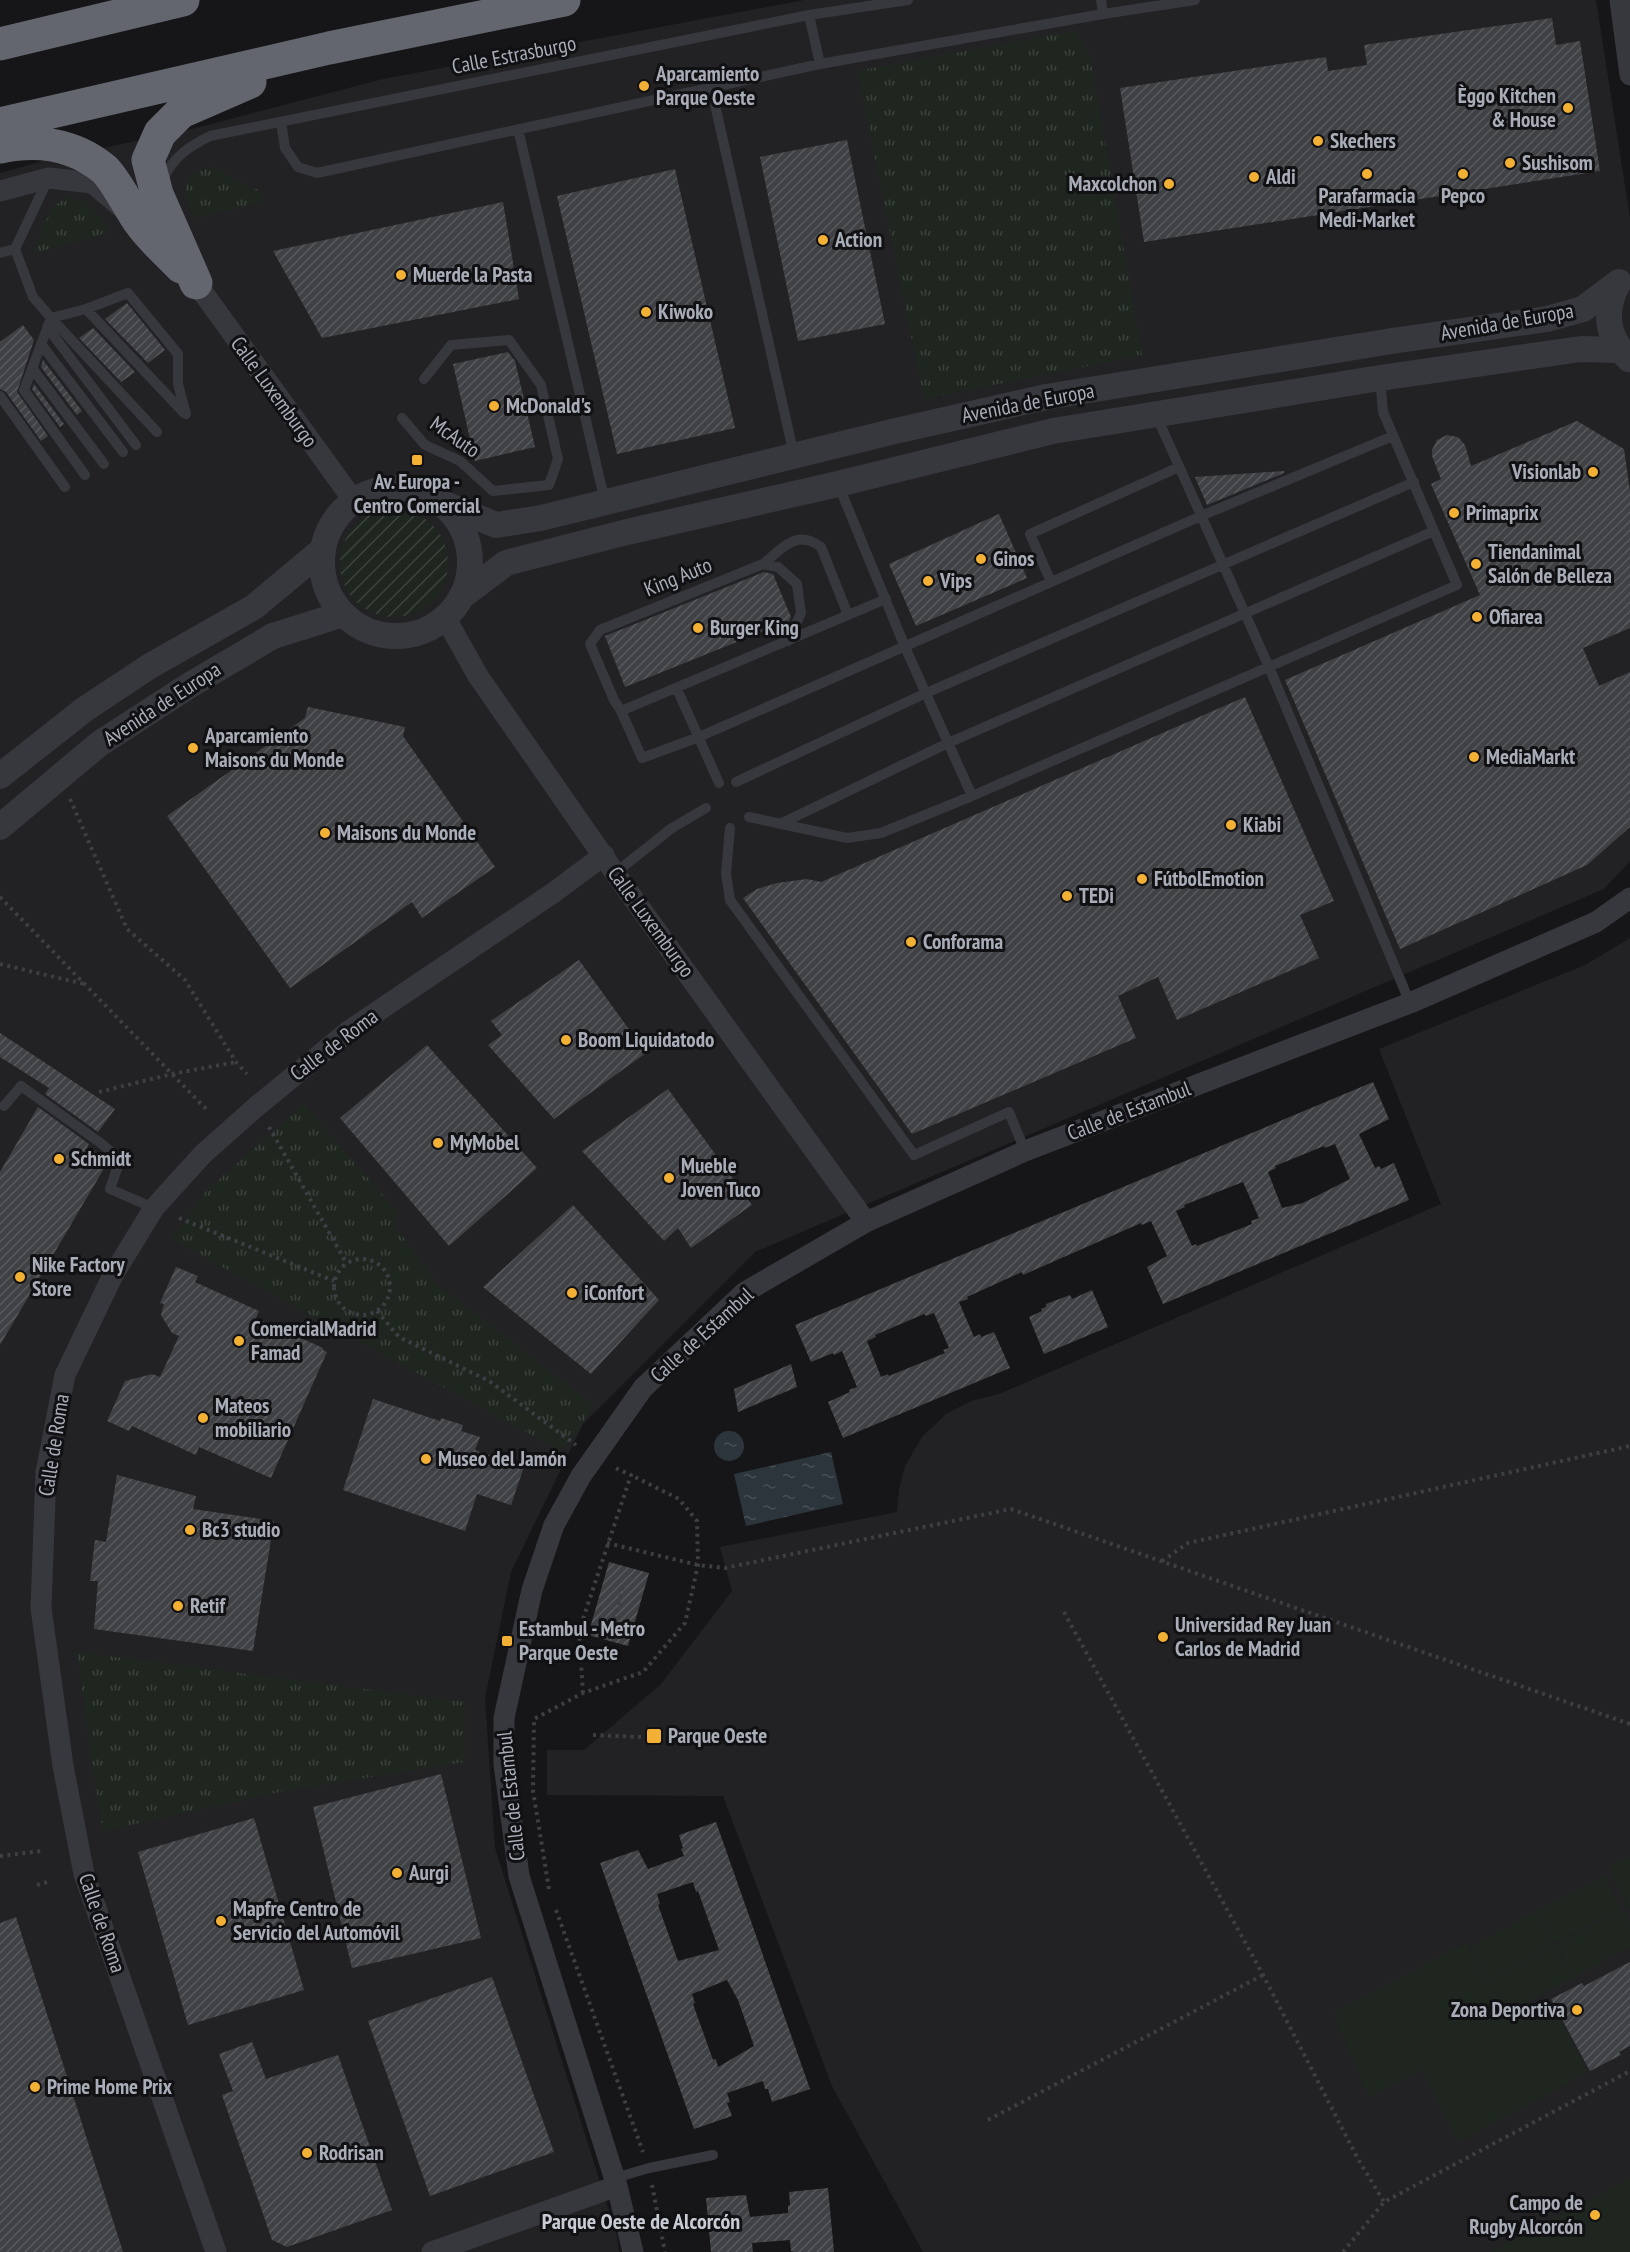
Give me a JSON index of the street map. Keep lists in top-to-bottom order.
{
  "streets": {
    "street": [
      "Avenida de Europa",
      "Calle Luxemburgo",
      "Calle de Roma",
      "Calle de Estambul"
    ],
    "lane": ["Calle Estrasburgo", "McAuto", "King Auto"]
  },
  "crossings": [
    ["Avenida de Europa", "Calle Luxemburgo"],
    ["Calle Luxemburgo", "Calle de Roma"],
    ["Calle Luxemburgo", "Calle de Estambul"]
  ],
  "districts": ["Parque Oeste de Alcorcón"],
  "places": {
    "other": [
      "Aparcamiento Parque Oeste",
      "Èggo Kitchen & House",
      "Skechers",
      "Sushisom",
      "Parafarmacia Medi-Market",
      "Pepco",
      "Aldi",
      "Maxcolchon",
      "Action",
      "Muerde la Pasta",
      "Kiwoko",
      "McDonald's",
      "Visionlab",
      "Primaprix",
      "Ginos",
      "Tiendanimal Salón de Belleza",
      "Vips",
      "Ofiarea",
      "Burger King",
      "Aparcamiento Maisons du Monde",
      "MediaMarkt",
      "Kiabi",
      "Maisons du Monde",
      "FútbolEmotion",
      "TEDi",
      "Conforama",
      "Boom Liquidatodo",
      "MyMobel",
      "Schmidt",
      "Mueble Joven Tuco",
      "Nike Factory Store",
      "iConfort",
      "ComercialMadrid Famad",
      "Mateos mobiliario",
      "Museo del Jamón",
      "Bc3 studio",
      "Retif",
      "Universidad Rey Juan Carlos de Madrid",
      "Aurgi",
      "Mapfre Centro de Servicio del Automóvil",
      "Zona Deportiva",
      "Prime Home Prix",
      "Rodrisan",
      "Campo de Rugby Alcorcón"
    ],
    "transit": ["Av. Europa - Centro Comercial", "Estambul - Metro Parque Oeste", "Parque Oeste"]
  }
}
